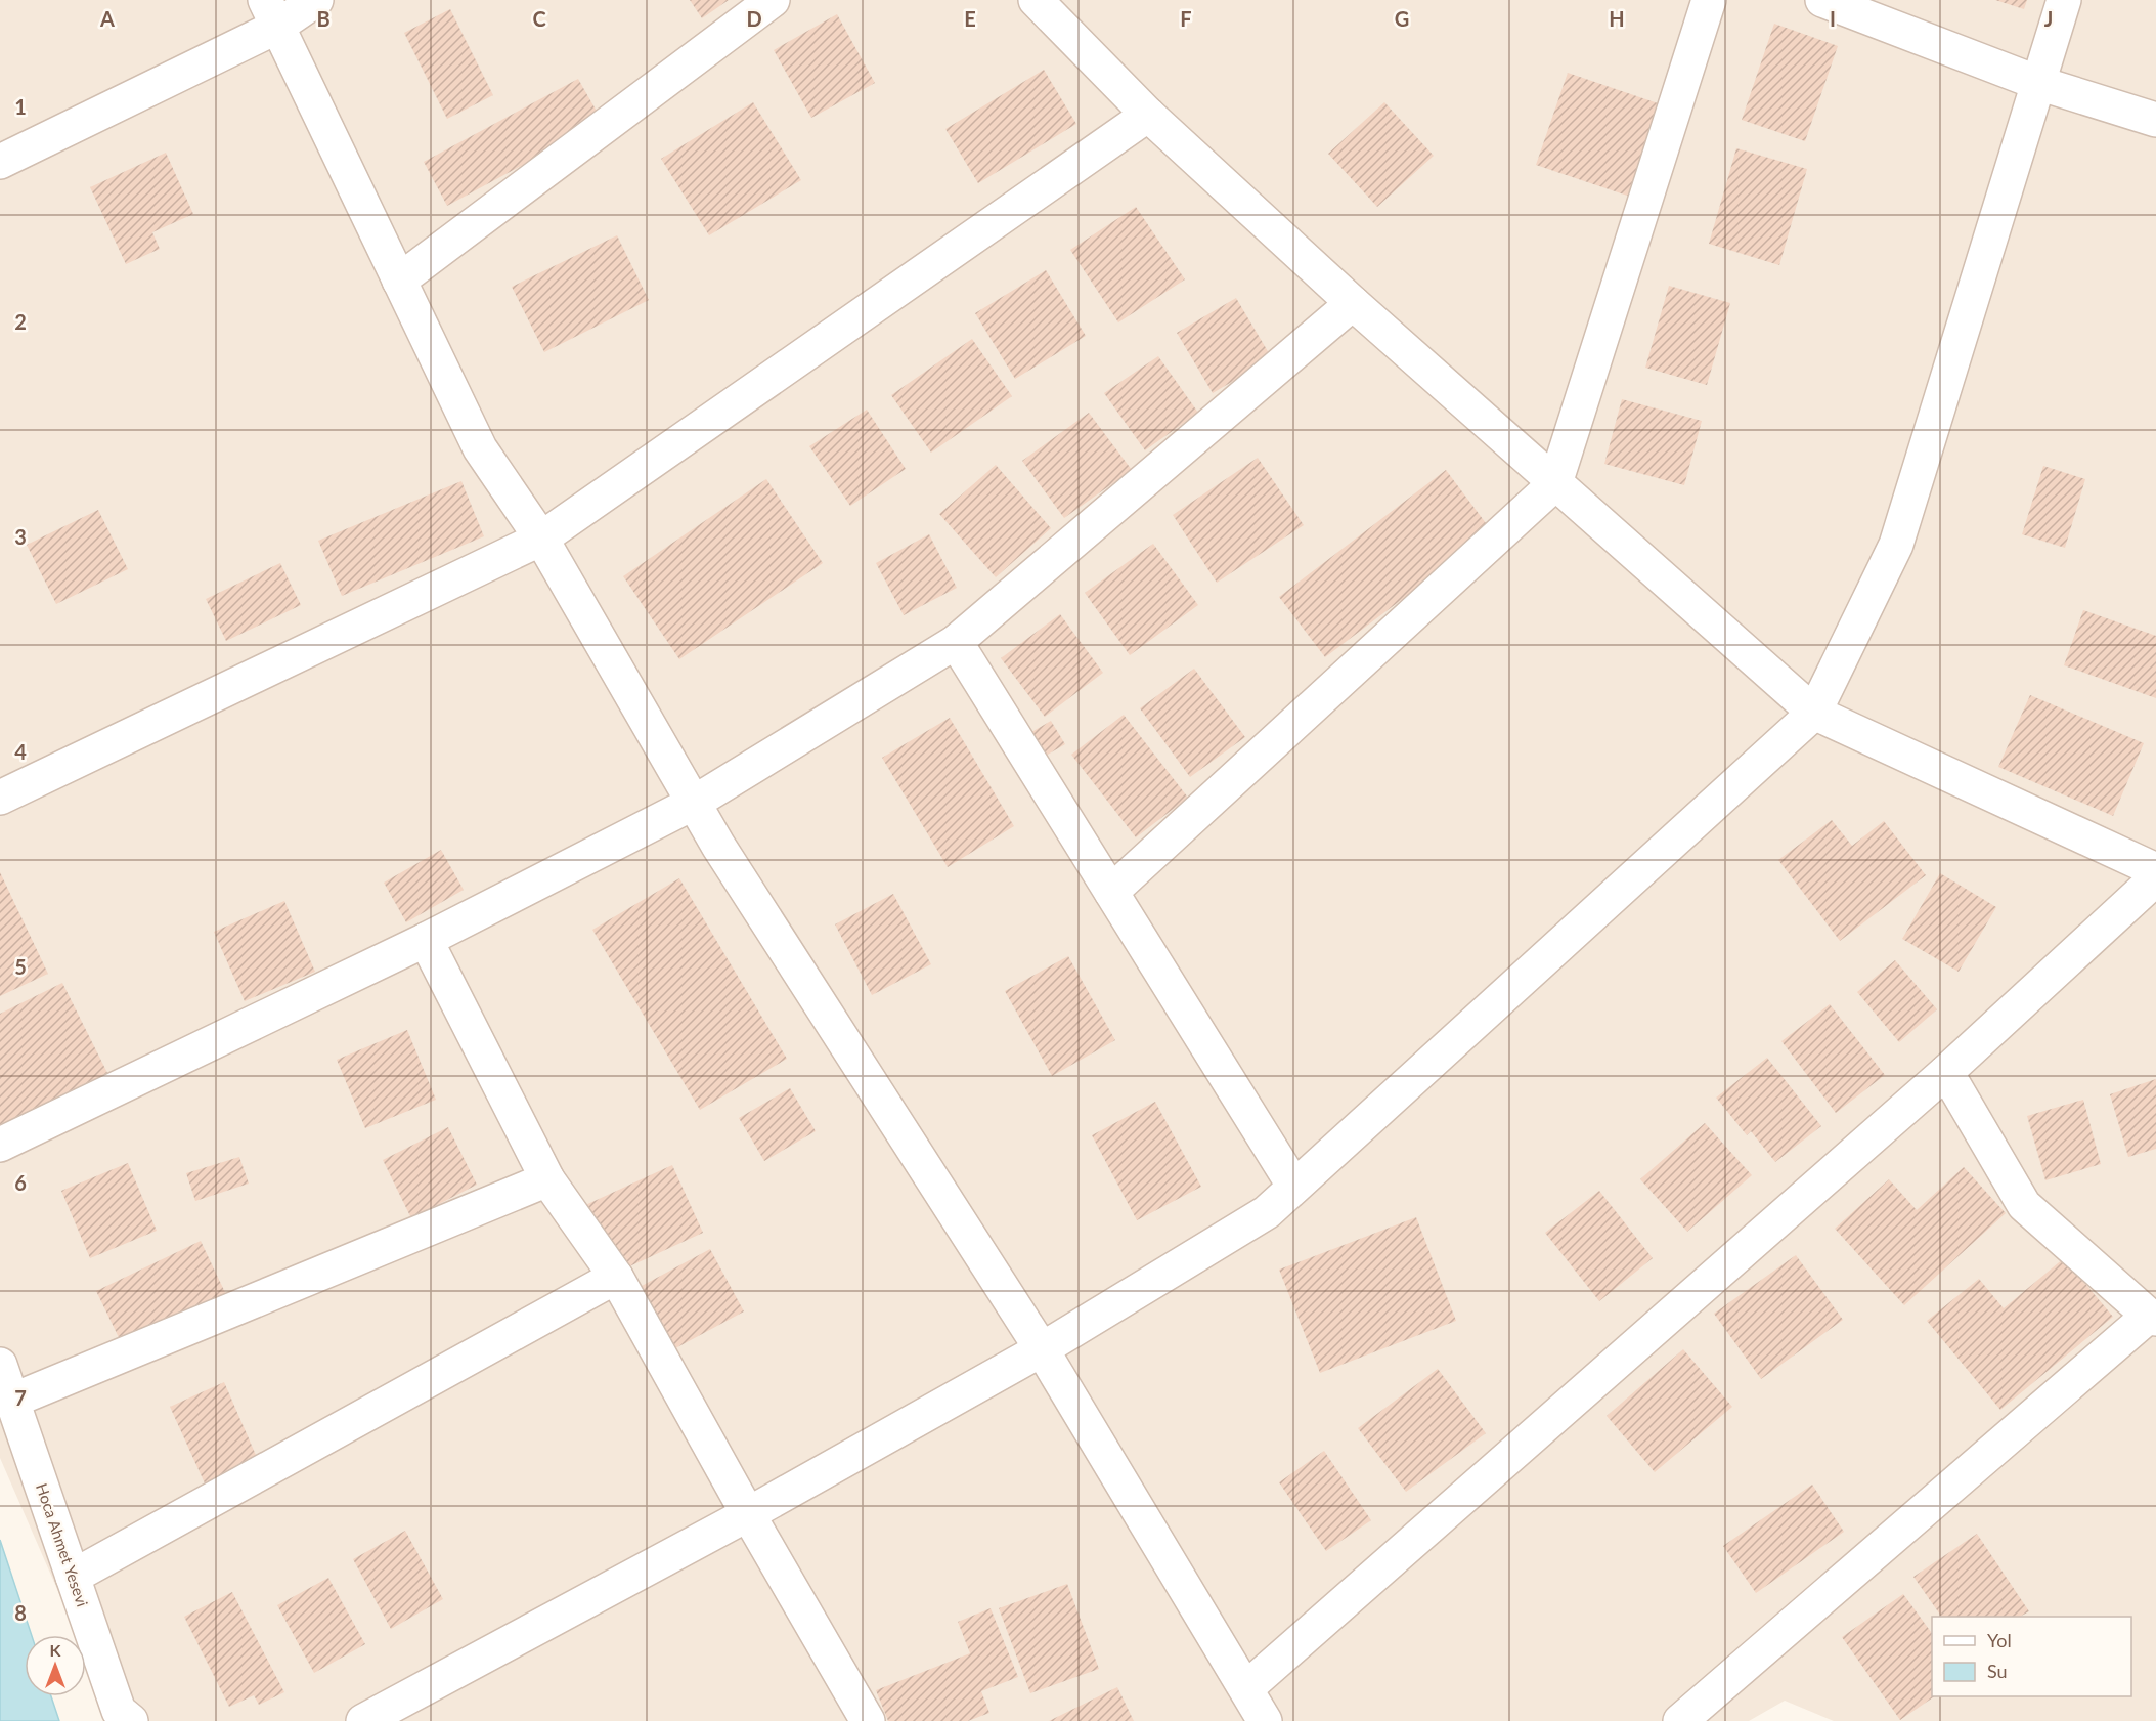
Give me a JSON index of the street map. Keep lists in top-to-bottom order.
{
  "streets": {
    "street": ["Hoca Ahmet Yesevi"]
  },
  "legend": ["Yol", "Su"],
  "north": "top",
  "grid": {
    "columns": [
      "A",
      "B",
      "C",
      "D",
      "E",
      "F",
      "G",
      "H",
      "I",
      "J"
    ],
    "rows": [
      "1",
      "2",
      "3",
      "4",
      "5",
      "6",
      "7",
      "8"
    ]
  }
}
